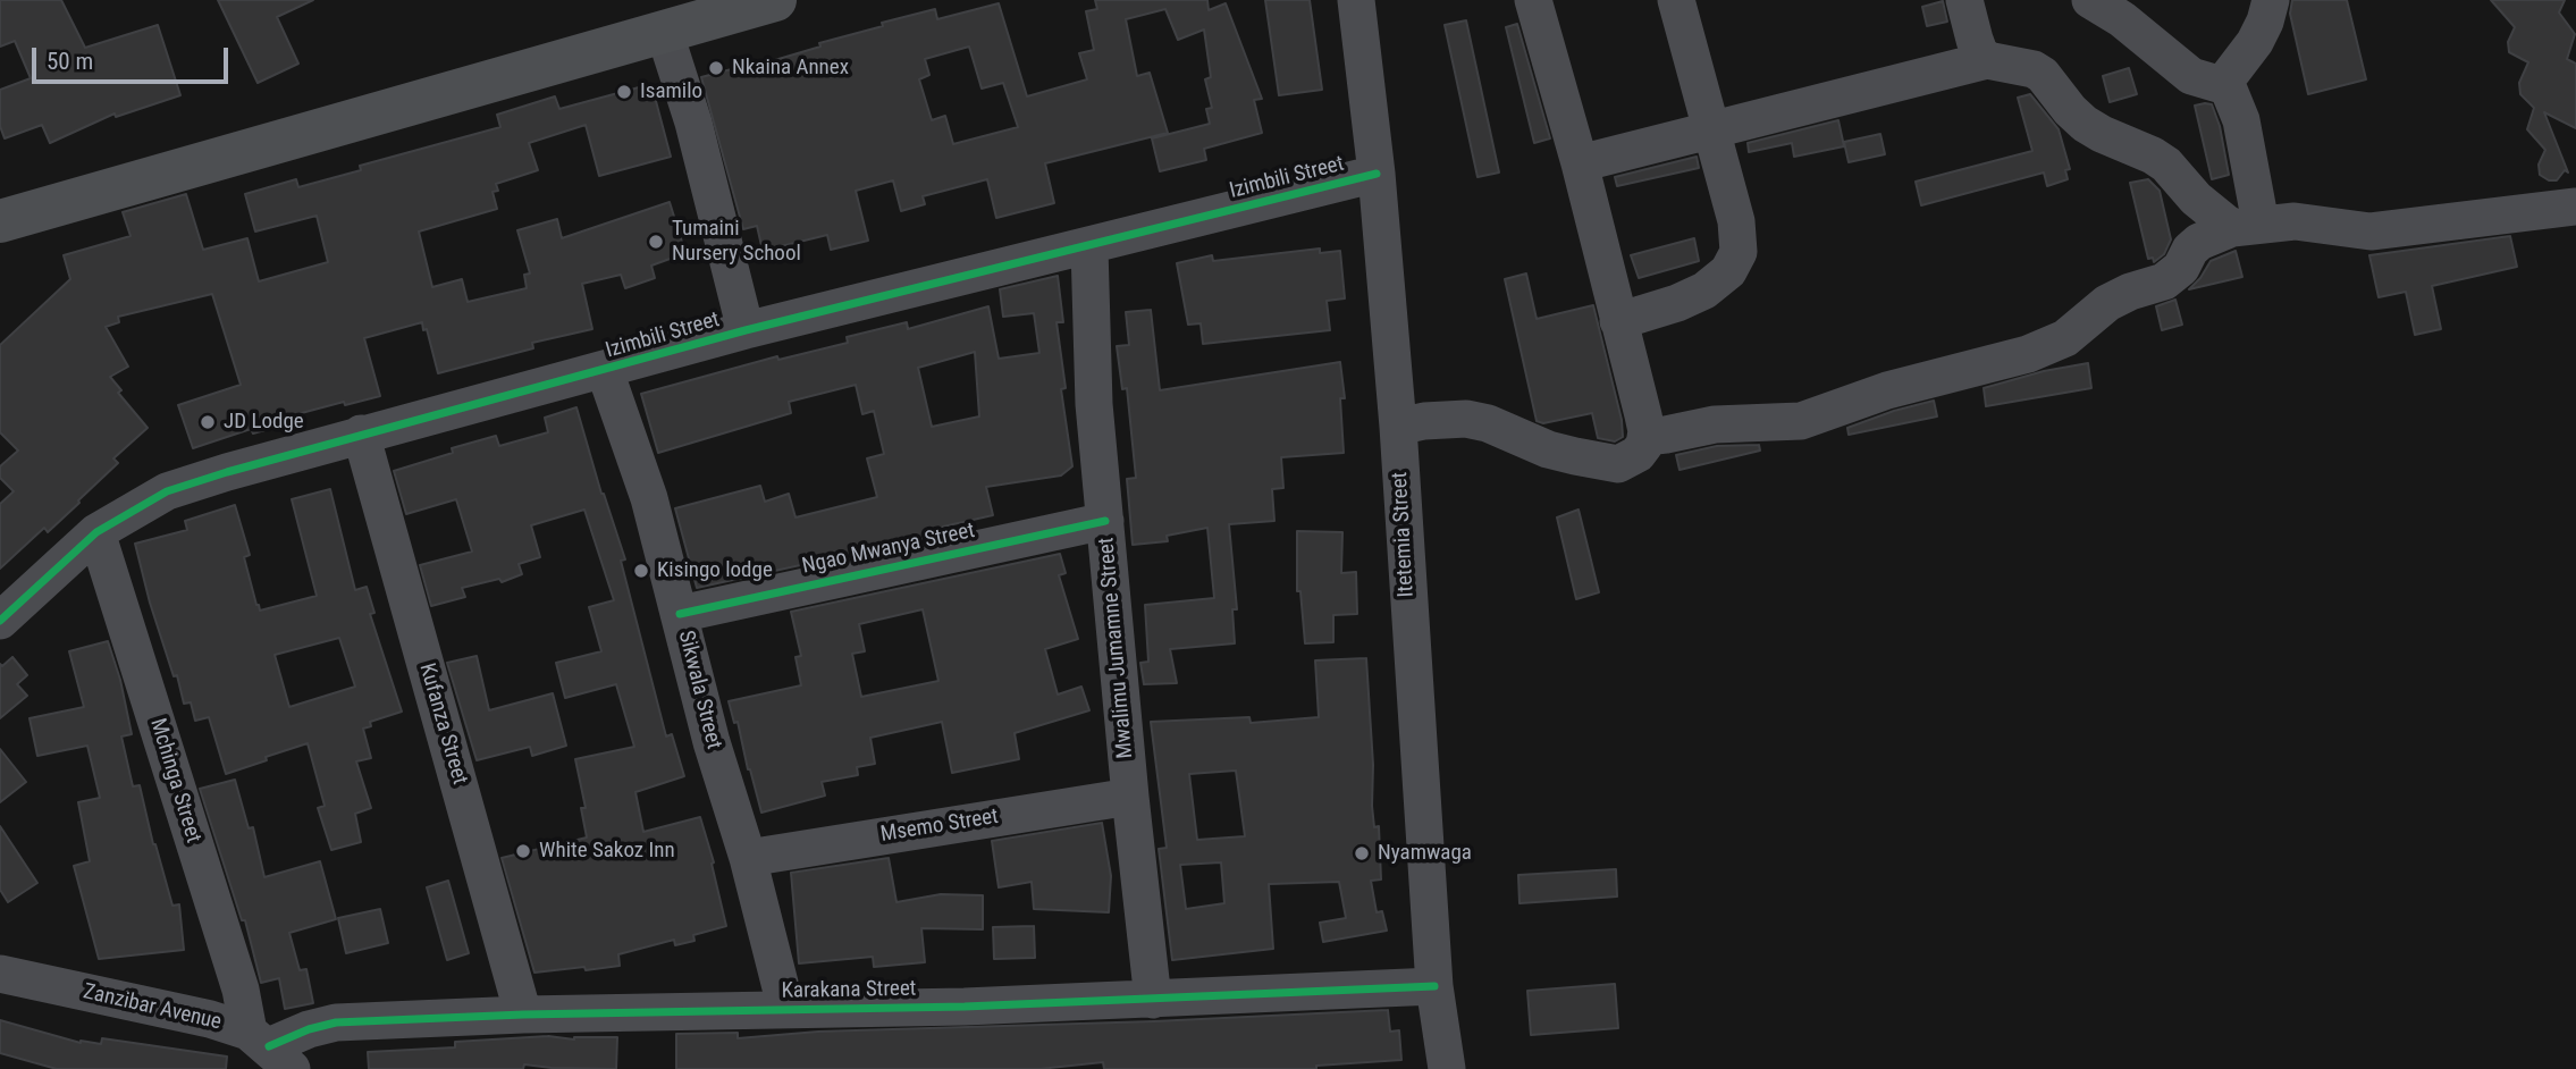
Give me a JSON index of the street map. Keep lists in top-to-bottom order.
{
  "streets": {
    "street": [
      "Izimbili Street",
      "Itetemia Street",
      "Ngao Mwanya Street",
      "Mwalimu Jumamne Street",
      "Sikwala Street",
      "Kufanza Street",
      "Mchinga Street",
      "Msemo Street",
      "Karakana Street",
      "Zanzibar Avenue"
    ]
  },
  "crossings": [
    ["Izimbili Street", "Itetemia Street"],
    ["Izimbili Street", "Mwalimu Jumamne Street"],
    ["Izimbili Street", "Sikwala Street"],
    ["Izimbili Street", "Kufanza Street"],
    ["Izimbili Street", "Mchinga Street"],
    ["Itetemia Street", "Karakana Street"],
    ["Ngao Mwanya Street", "Mwalimu Jumamne Street"],
    ["Ngao Mwanya Street", "Sikwala Street"],
    ["Mwalimu Jumamne Street", "Msemo Street"],
    ["Mwalimu Jumamne Street", "Karakana Street"],
    ["Sikwala Street", "Msemo Street"],
    ["Sikwala Street", "Karakana Street"],
    ["Kufanza Street", "Karakana Street"],
    ["Mchinga Street", "Karakana Street"],
    ["Mchinga Street", "Zanzibar Avenue"],
    ["Karakana Street", "Zanzibar Avenue"]
  ],
  "places": [
    "Nkaina Annex",
    "Isamilo",
    "Tumaini Nursery School",
    "JD Lodge",
    "Kisingo lodge",
    "White Sakoz Inn",
    "Nyamwaga"
  ],
  "scale_bar": "50 m"
}
